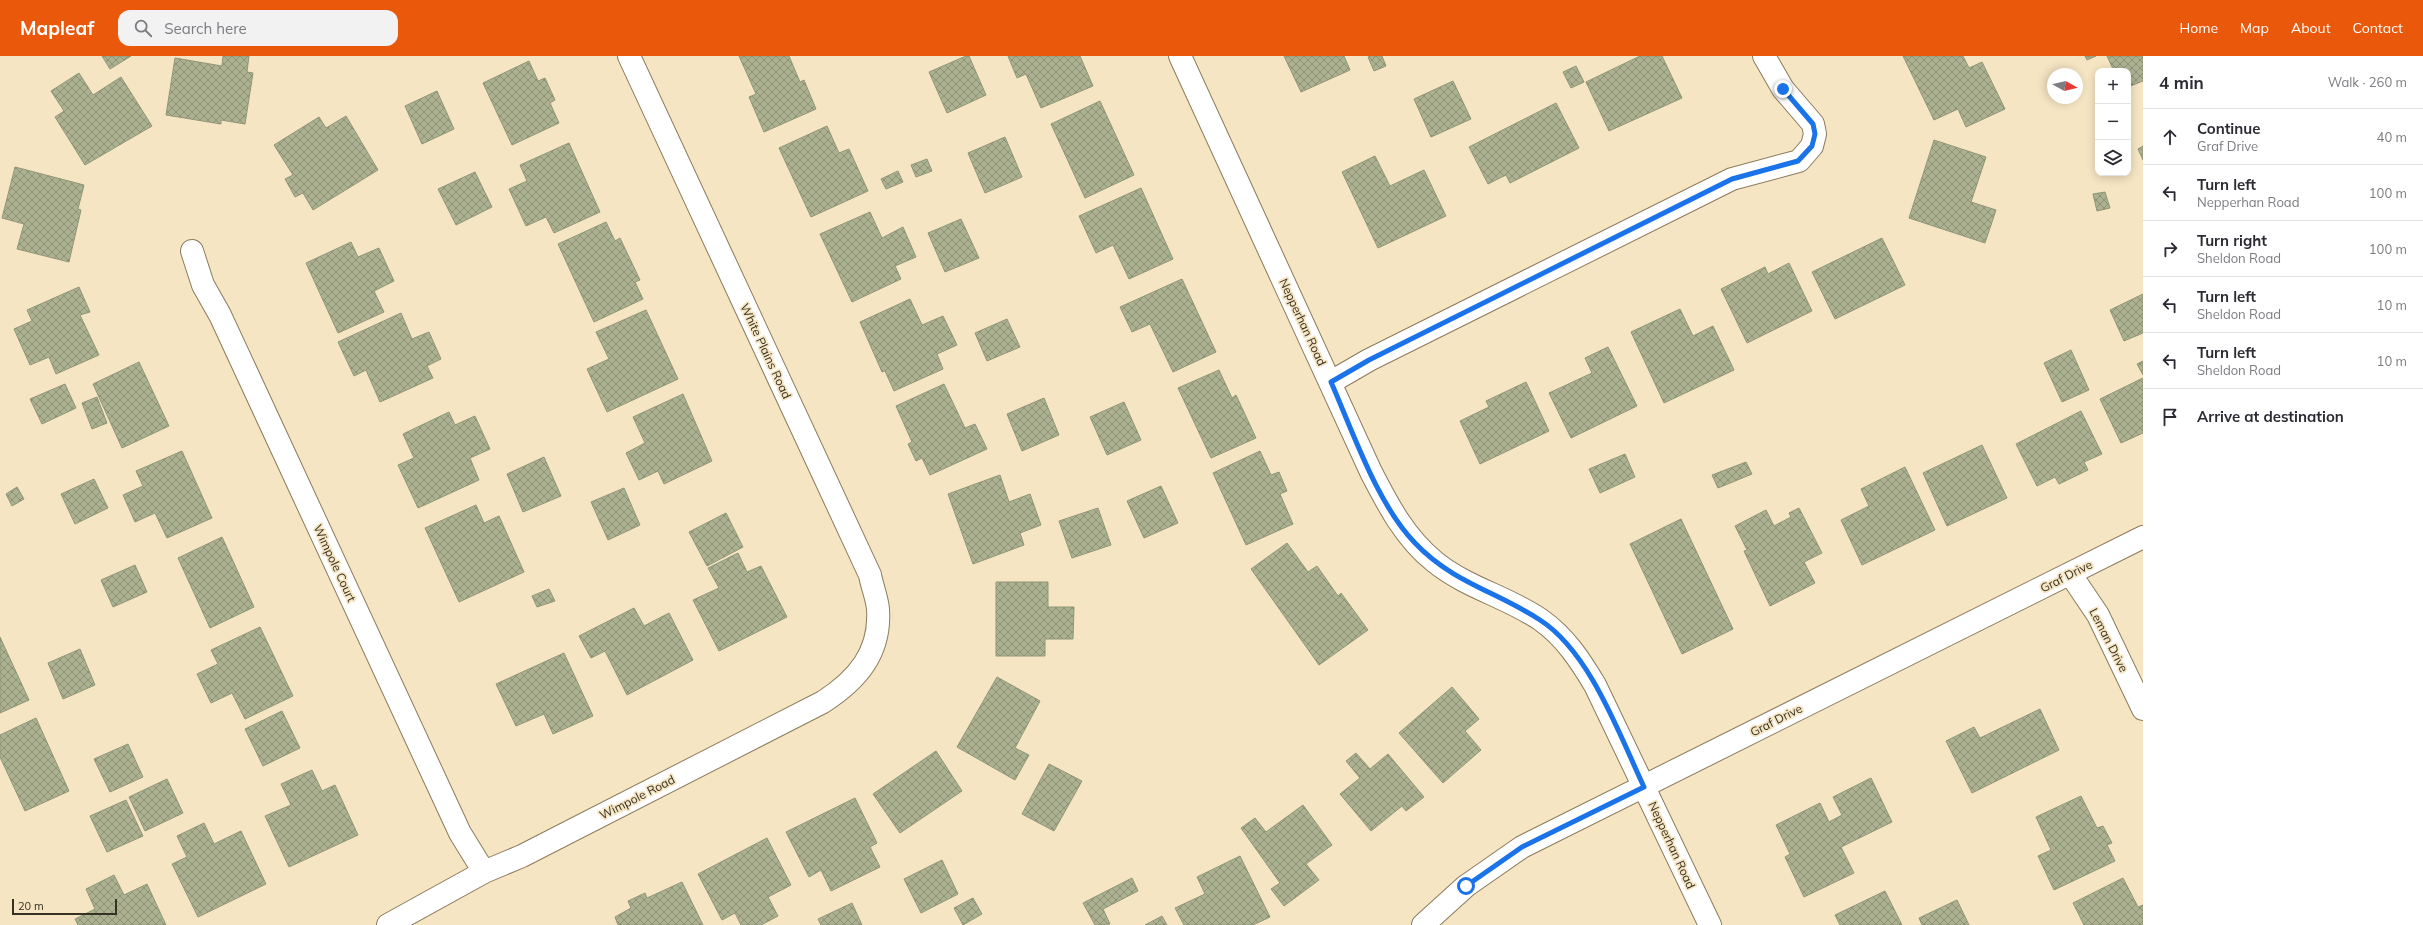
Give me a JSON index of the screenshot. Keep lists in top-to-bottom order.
{
  "streets": {
    "street": [
      "Nepperhan Road",
      "White Plains Road",
      "Wimpole Court",
      "Graf Drive",
      "Leman Drive",
      "Wimpole Road"
    ]
  },
  "crossings": [
    ["Nepperhan Road", "Graf Drive"],
    ["White Plains Road", "Wimpole Road"],
    ["Wimpole Court", "Wimpole Road"],
    ["Graf Drive", "Leman Drive"]
  ],
  "scale_bar": "20 m",
  "north": "right",
  "page": {
    "header": "Mapleaf",
    "search": "Search here",
    "nav": [
      "Home",
      "Map",
      "About",
      "Contact"
    ],
    "heading": ["4 min", "Walk · 260 m"],
    "map_buttons": ["+", "−"],
    "list": [
      ["Continue", "Graf Drive", "40 m"],
      ["Turn left", "Nepperhan Road", "100 m"],
      ["Turn right", "Sheldon Road", "100 m"],
      ["Turn left", "Sheldon Road", "10 m"],
      ["Turn left", "Sheldon Road", "10 m"],
      "Arrive at destination"
    ],
    "scale": "20 m"
  }
}
